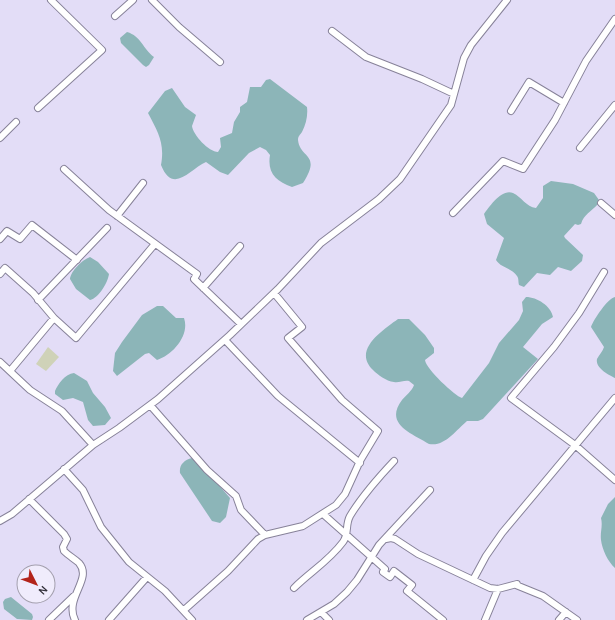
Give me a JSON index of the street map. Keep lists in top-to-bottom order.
{
  "north": "bottom right"
}
